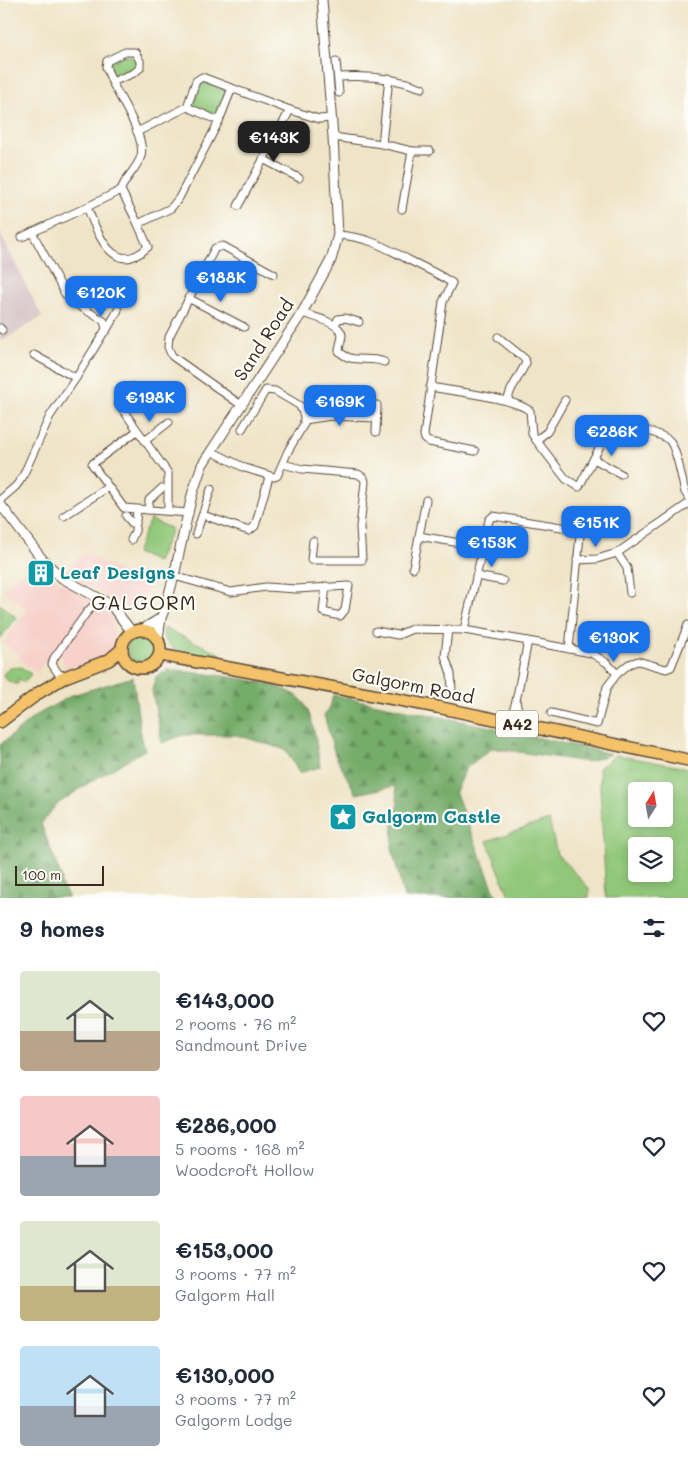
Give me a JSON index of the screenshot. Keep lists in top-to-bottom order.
{
  "streets": {
    "main road": ["Galgorm Road", "A42"],
    "street": ["Sand Road"]
  },
  "crossings": [
    ["Sand Road", "Galgorm Road"]
  ],
  "districts": ["GALGORM"],
  "places": {
    "building": ["Leaf Designs"],
    "place": ["Galgorm Castle"]
  },
  "scale_bar": "100 m",
  "north": "top",
  "page": {
    "price": [
      "€143K",
      "€188K",
      "€120K",
      "€198K",
      "€169K",
      "€286K",
      "€151K",
      "€153K",
      "€130K"
    ],
    "scale": "100 m",
    "heading": "9 homes",
    "list": [
      {
        "name": "€143,000",
        "note": "2 rooms · 76 m² · Sandmount Drive"
      },
      {
        "name": "€286,000",
        "note": "5 rooms · 168 m² · Woodcroft Hollow"
      },
      {
        "name": "€153,000",
        "note": "3 rooms · 77 m² · Galgorm Hall"
      },
      {
        "name": "€130,000",
        "note": "3 rooms · 77 m² · Galgorm Lodge"
      }
    ]
  }
}
